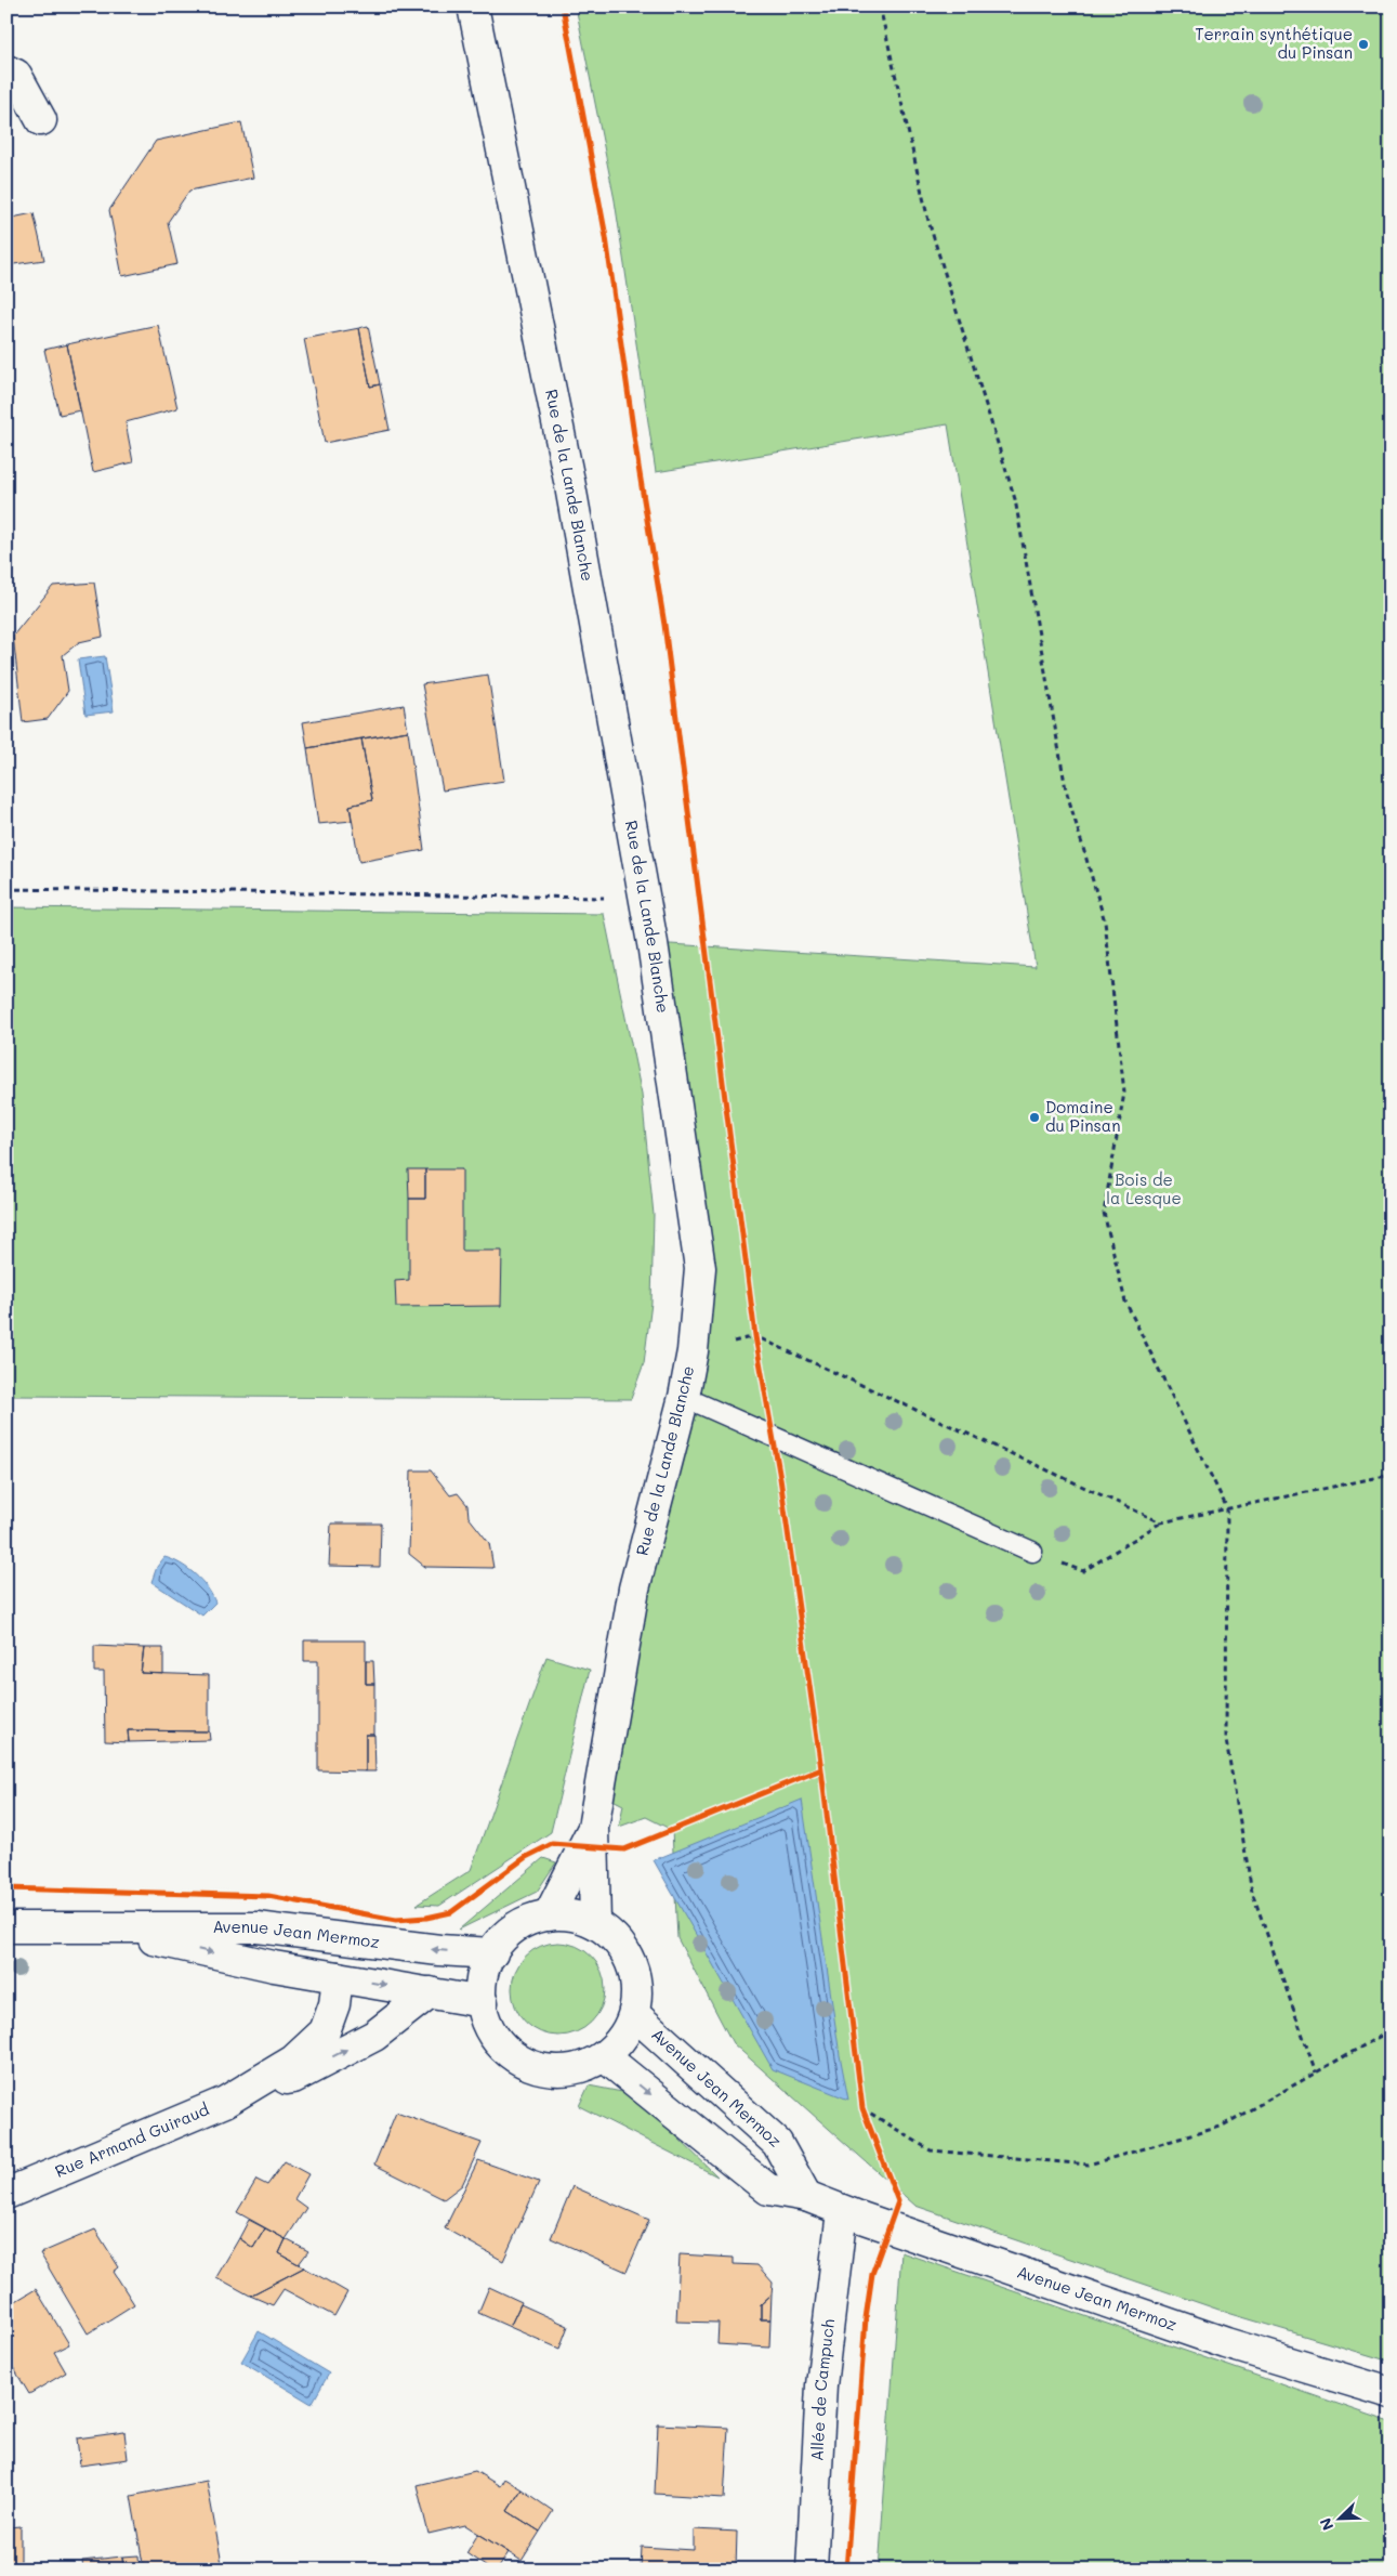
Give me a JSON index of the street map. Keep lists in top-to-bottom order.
{
  "streets": {
    "street": [
      "Rue de la Lande Blanche",
      "Avenue Jean Mermoz",
      "Rue Armand Guiraud",
      "Allée de Campuch"
    ]
  },
  "crossings": [
    ["Rue de la Lande Blanche", "Avenue Jean Mermoz"],
    ["Avenue Jean Mermoz", "Rue Armand Guiraud"],
    ["Avenue Jean Mermoz", "Allée de Campuch"]
  ],
  "parks": ["Bois de la Lesque"],
  "places": ["Terrain synthétique du Pinsan", "Domaine du Pinsan"],
  "north": "bottom left"
}
